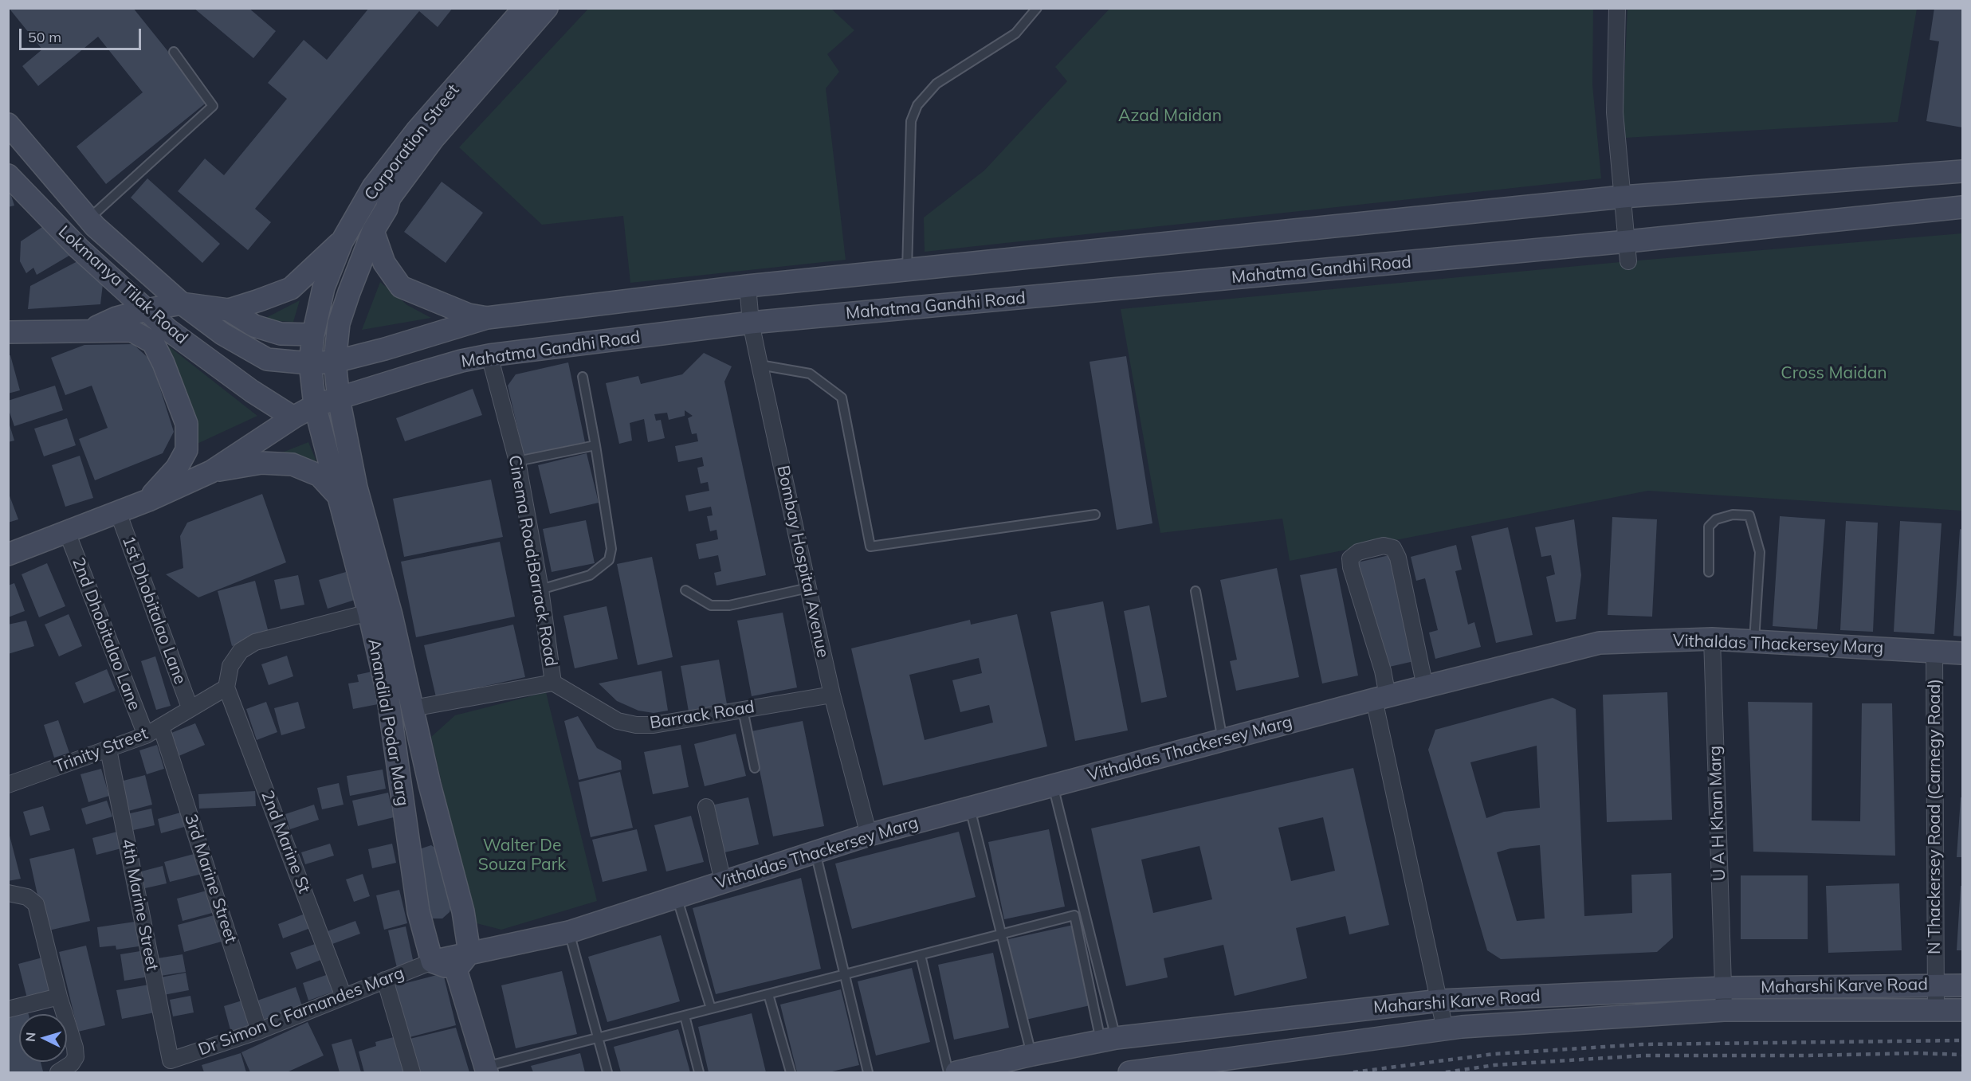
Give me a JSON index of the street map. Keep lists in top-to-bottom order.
{
  "streets": {
    "main road": [
      "Corporation Street",
      "Mahatma Gandhi Road",
      "Lokmanya Tilak Road",
      "Vithaldas Thackersey Marg",
      "Anandilal Podar Marg",
      "Maharshi Karve Road"
    ],
    "street": [
      "Cinema Road;Barrack Road",
      "Bombay Hospital Avenue",
      "1st Dhobitalao Lane",
      "2nd Dhobitalao Lane",
      "Barrack Road",
      "Trinity Street",
      "U A H Khan Marg",
      "N Thackersey Road (Carnegy Road)",
      "2nd Marine St",
      "3rd Marine Street",
      "4th Marine Street",
      "Dr Simon C Farnandes Marg"
    ]
  },
  "crossings": [
    ["Corporation Street", "Mahatma Gandhi Road"],
    ["Corporation Street", "Lokmanya Tilak Road"],
    ["Corporation Street", "Anandilal Podar Marg"],
    ["Mahatma Gandhi Road", "Lokmanya Tilak Road"],
    ["Mahatma Gandhi Road", "Cinema Road;Barrack Road"],
    ["Mahatma Gandhi Road", "Bombay Hospital Avenue"],
    ["Mahatma Gandhi Road", "Anandilal Podar Marg"],
    ["Cinema Road;Barrack Road", "Barrack Road"],
    ["Cinema Road;Barrack Road", "Anandilal Podar Marg"],
    ["Bombay Hospital Avenue", "Vithaldas Thackersey Marg"],
    ["Bombay Hospital Avenue", "Barrack Road"],
    ["1st Dhobitalao Lane", "Trinity Street"],
    ["2nd Dhobitalao Lane", "Trinity Street"],
    ["Vithaldas Thackersey Marg", "Anandilal Podar Marg"],
    ["Vithaldas Thackersey Marg", "U A H Khan Marg"],
    ["Vithaldas Thackersey Marg", "N Thackersey Road (Carnegy Road)"],
    ["Vithaldas Thackersey Marg", "Dr Simon C Farnandes Marg"],
    ["Anandilal Podar Marg", "Dr Simon C Farnandes Marg"],
    ["Trinity Street", "2nd Marine St"],
    ["Trinity Street", "3rd Marine Street"],
    ["Trinity Street", "4th Marine Street"],
    ["U A H Khan Marg", "Maharshi Karve Road"],
    ["N Thackersey Road (Carnegy Road)", "Maharshi Karve Road"],
    ["2nd Marine St", "Dr Simon C Farnandes Marg"],
    ["3rd Marine Street", "Dr Simon C Farnandes Marg"],
    ["4th Marine Street", "Dr Simon C Farnandes Marg"]
  ],
  "parks": ["Azad Maidan", "Cross Maidan", "Walter De Souza Park"],
  "scale_bar": "50 m",
  "north": "left"
}
